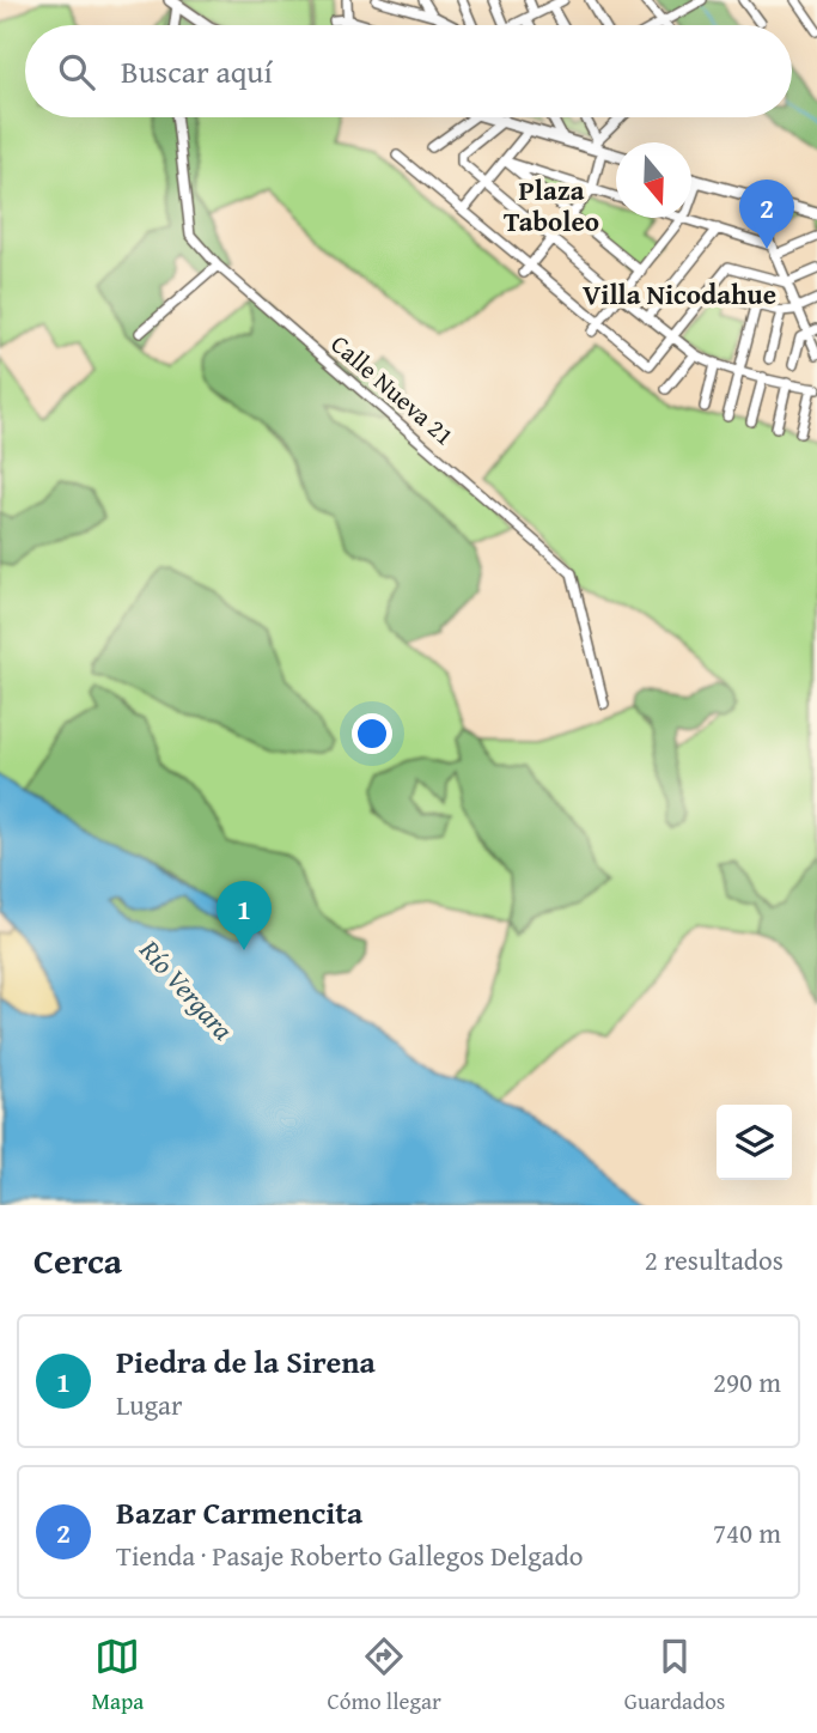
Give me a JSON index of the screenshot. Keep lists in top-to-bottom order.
{
  "streets": {
    "street": ["Calle Nueva 21"]
  },
  "districts": ["Plaza Taboleo", "Villa Nicodahue"],
  "water": ["Río Vergara"],
  "north": "bottom",
  "page": {
    "search": "Buscar aquí",
    "pins": ["2", "1"],
    "heading": ["Cerca", "2 resultados"],
    "list": [
      {
        "mark": "1",
        "name": "Piedra de la Sirena",
        "note": "Lugar",
        "value": "290 m"
      },
      {
        "mark": "2",
        "name": "Bazar Carmencita",
        "note": "Tienda · Pasaje Roberto Gallegos Delgado",
        "value": "740 m"
      }
    ],
    "nav": ["Mapa", "Cómo llegar", "Guardados"]
  }
}
